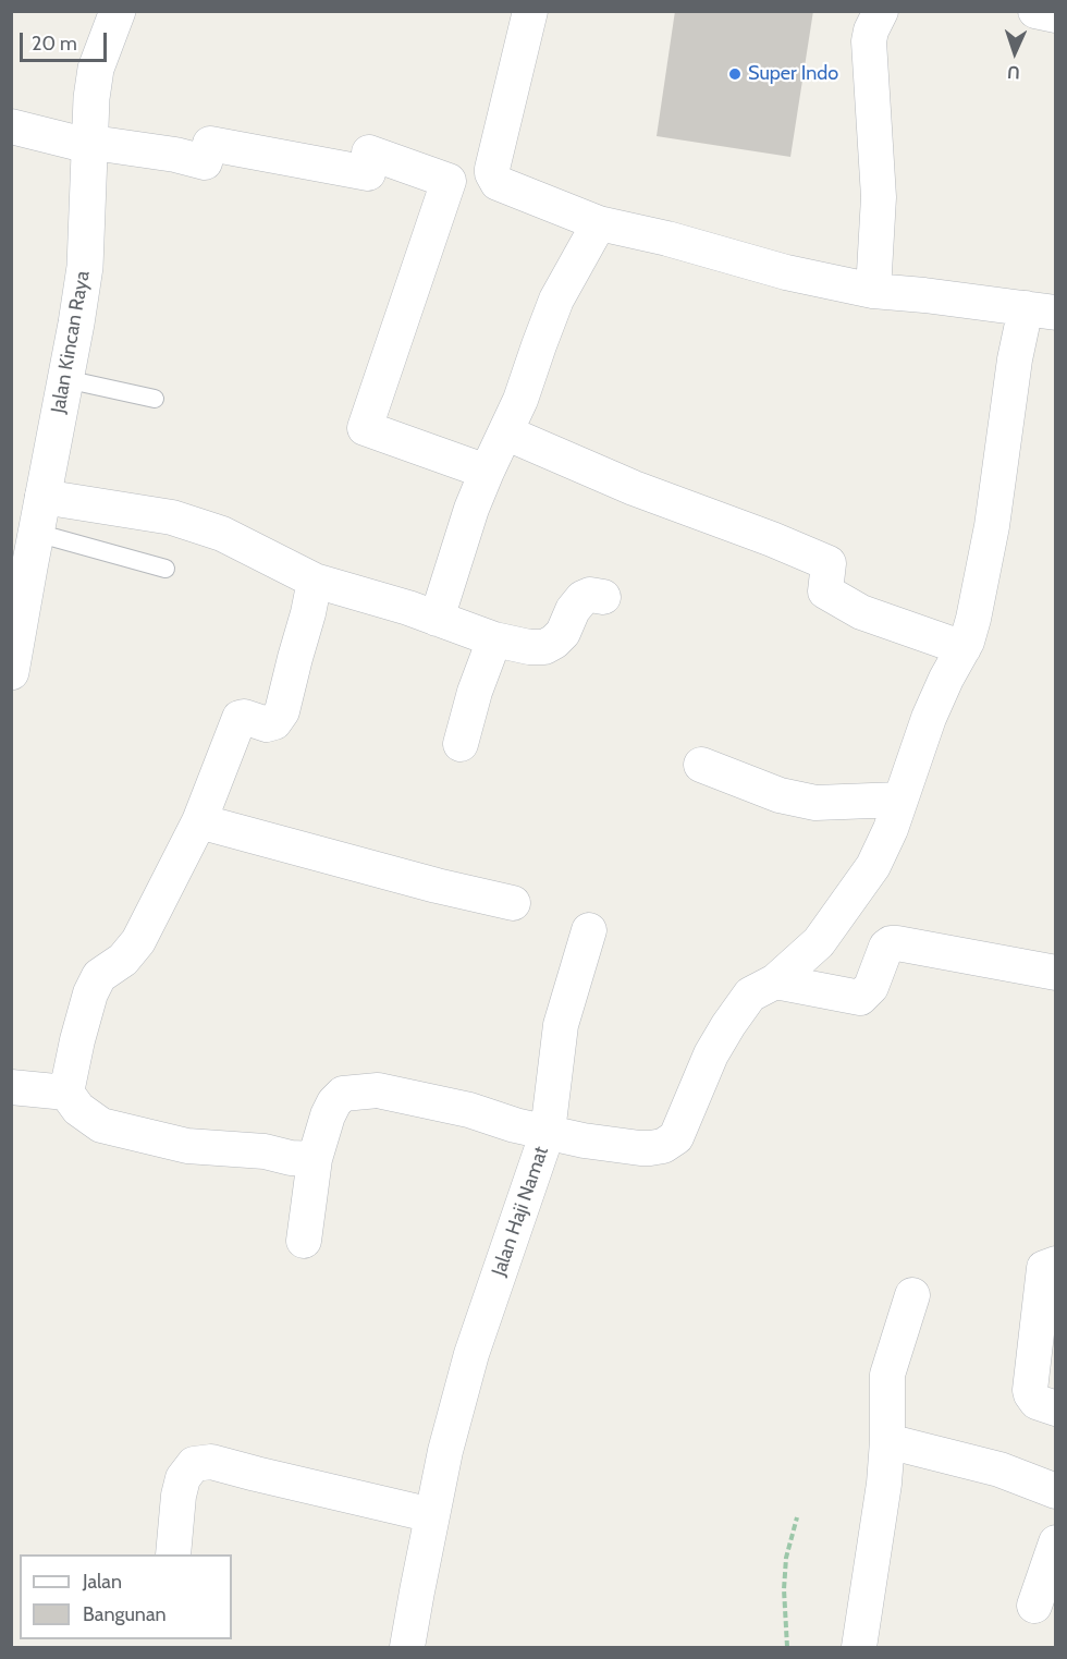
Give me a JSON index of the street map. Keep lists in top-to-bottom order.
{
  "streets": {
    "main road": ["Jalan Kincan Raya"],
    "street": ["Jalan Haji Namat"]
  },
  "places": ["Super Indo"],
  "legend": ["Jalan", "Bangunan"],
  "scale_bar": "20 m",
  "north": "bottom"
}
